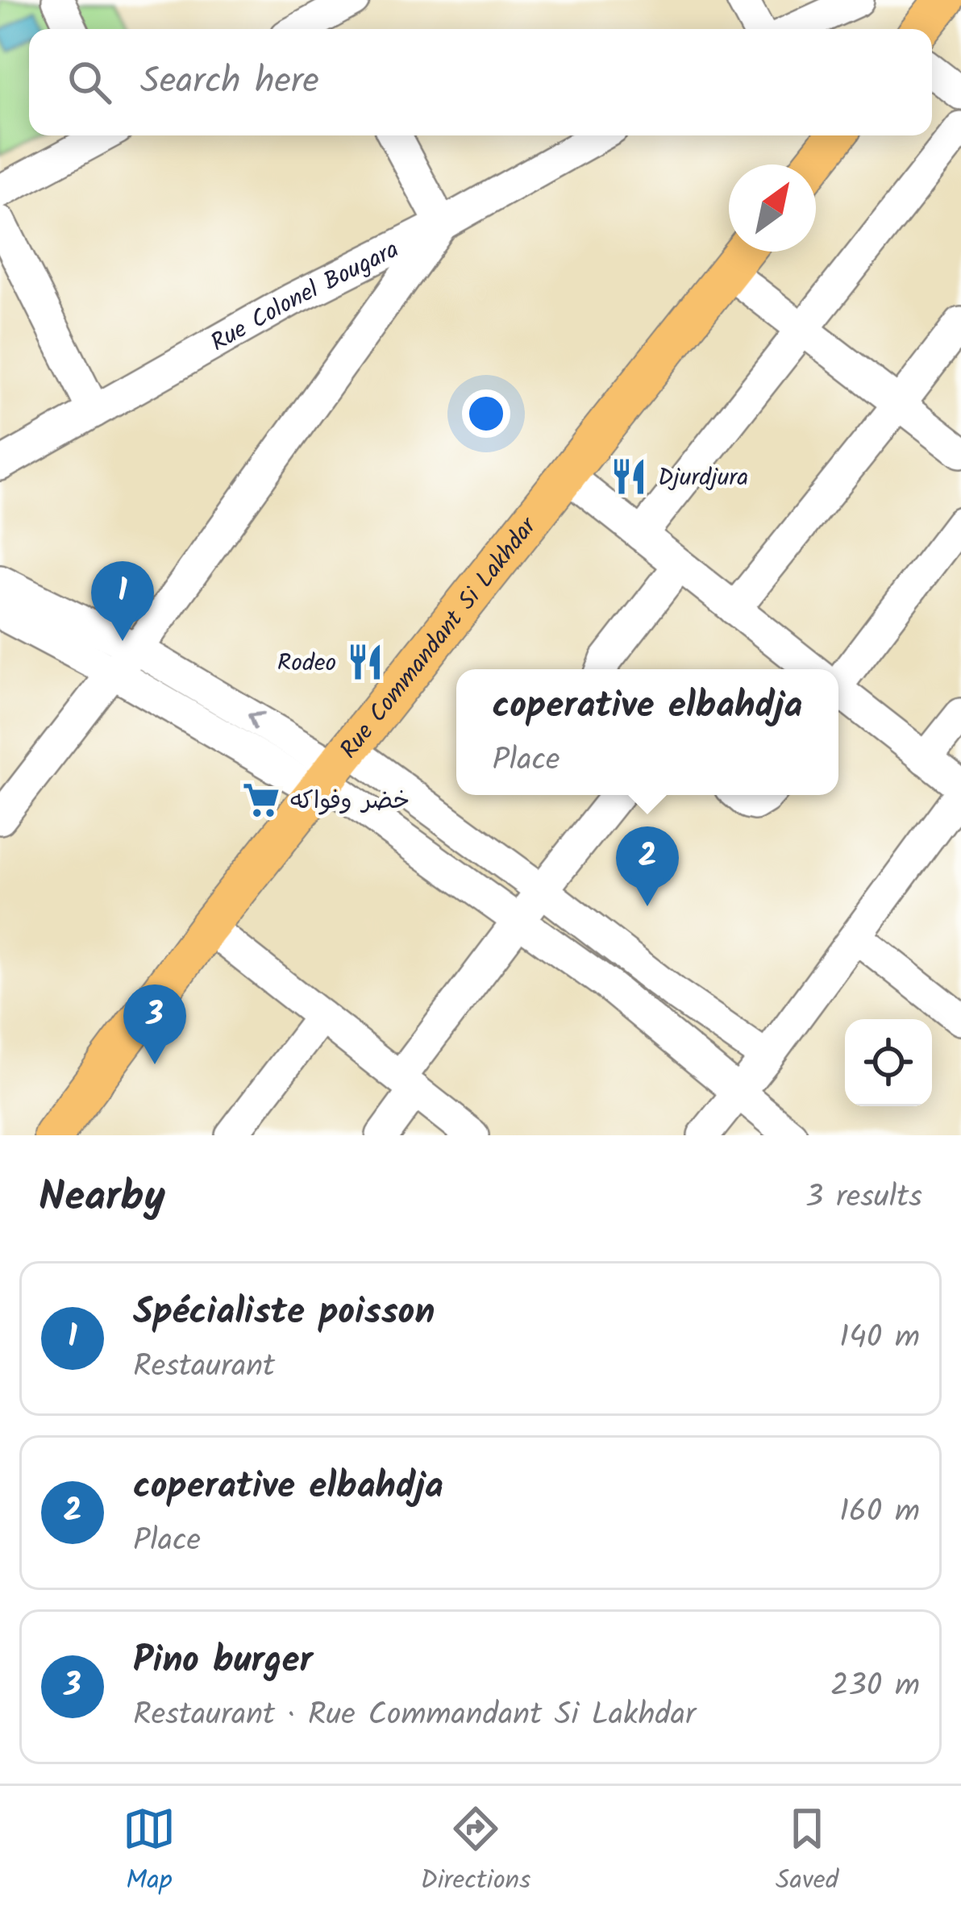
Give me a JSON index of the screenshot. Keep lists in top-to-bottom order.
{
  "streets": {
    "main road": ["Rue Commandant Si Lakhdar"],
    "street": ["Rue Colonel Bougara"]
  },
  "places": {
    "restaurant": ["Djurdjura", "Rodeo"],
    "supermarket": ["خضر وفواكه"]
  },
  "north": "top right",
  "page": {
    "search": "Search here",
    "pins": ["1", "2", "3"],
    "popup": ["coperative elbahdja", "Place"],
    "heading": ["Nearby", "3 results"],
    "list": [
      {
        "mark": "1",
        "name": "Spécialiste poisson",
        "note": "Restaurant",
        "value": "140 m"
      },
      {
        "mark": "2",
        "name": "coperative elbahdja",
        "note": "Place",
        "value": "160 m"
      },
      {
        "mark": "3",
        "name": "Pino burger",
        "note": "Restaurant · Rue Commandant Si Lakhdar",
        "value": "230 m"
      }
    ],
    "nav": ["Map", "Directions", "Saved"]
  }
}
